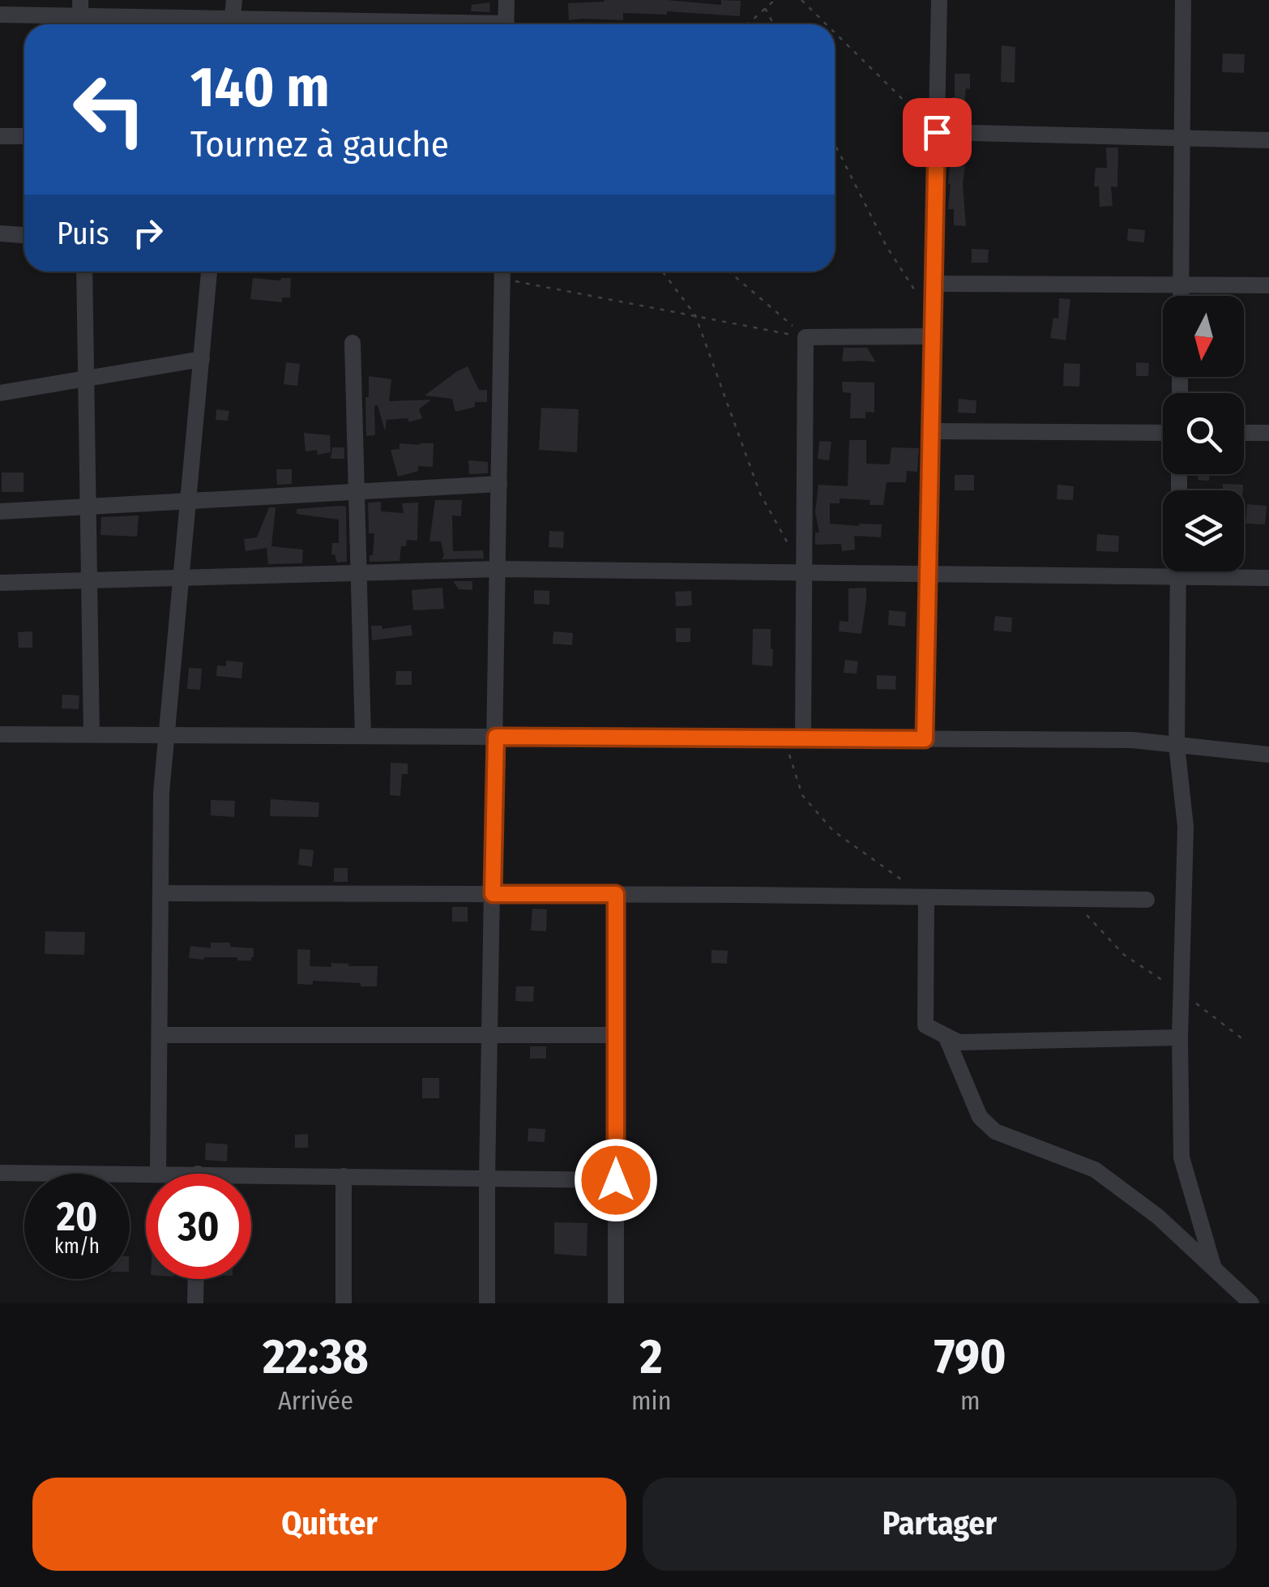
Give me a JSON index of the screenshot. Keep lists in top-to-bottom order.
{
  "north": "bottom",
  "page": {
    "turn": ["140 m", "Tournez à gauche"],
    "then": "Puis",
    "speed": "20 km/h",
    "limit": "30",
    "eta": [
      "22:38",
      "Arrivée",
      "2",
      "min",
      "790",
      "m"
    ],
    "buttons": ["Quitter", "Partager"]
  }
}
